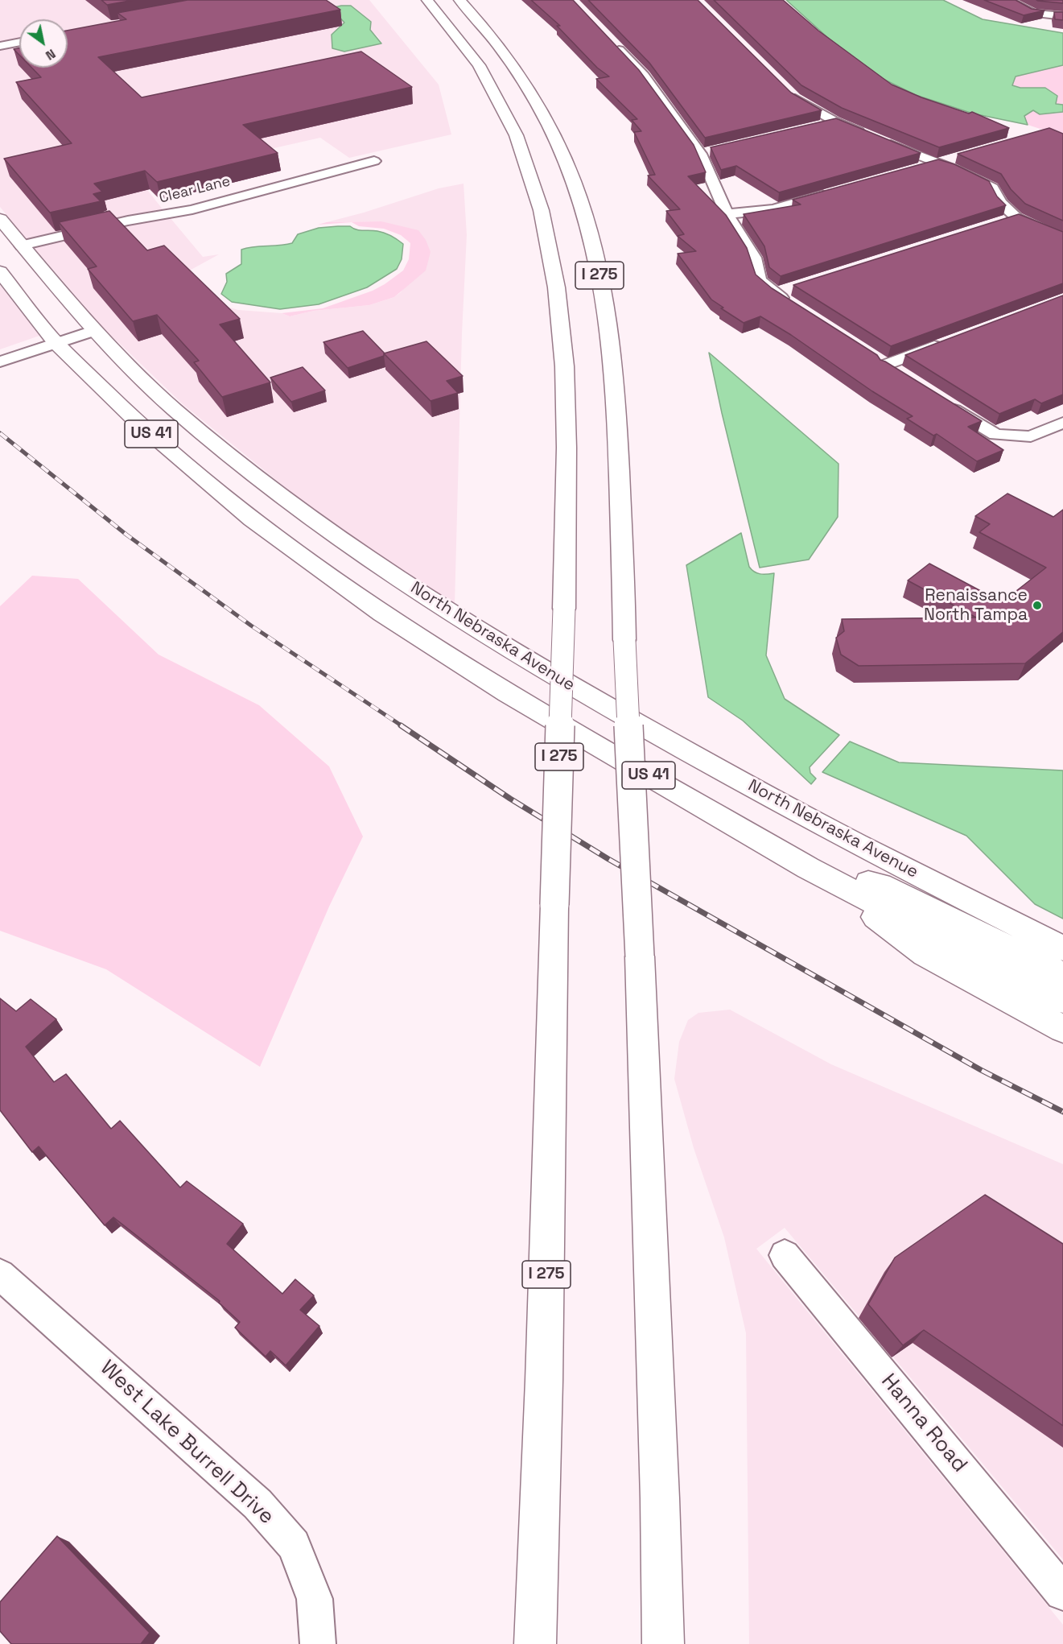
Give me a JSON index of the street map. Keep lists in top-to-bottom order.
{
  "streets": {
    "main road": ["I 275", "US 41", "North Nebraska Avenue"],
    "street": ["Clear Lane", "Hanna Road", "West Lake Burrell Drive"]
  },
  "crossings": [
    ["Clear Lane", "North Nebraska Avenue"]
  ],
  "places": ["Renaissance North Tampa"],
  "north": "bottom right"
}
